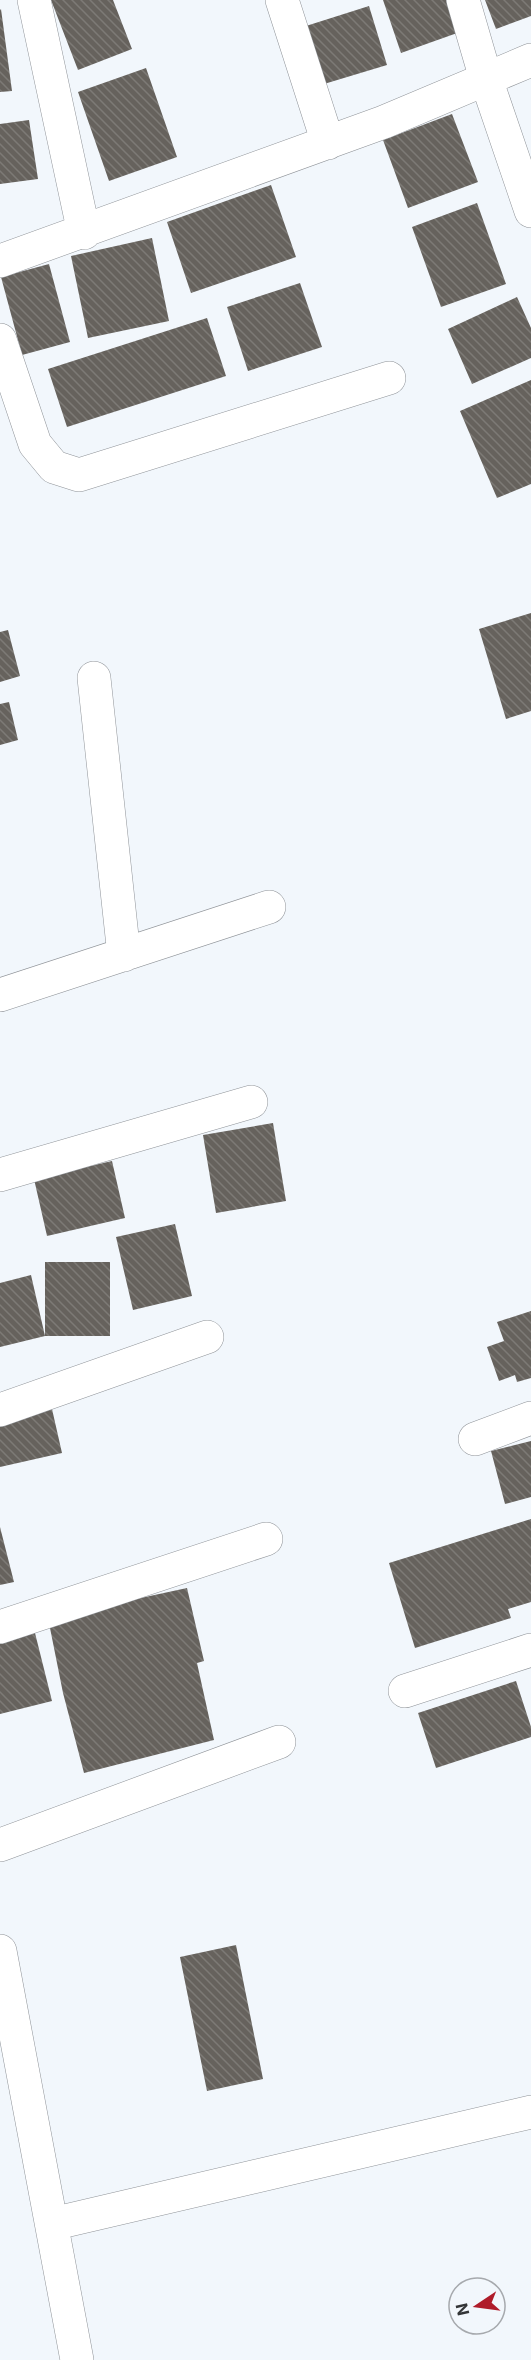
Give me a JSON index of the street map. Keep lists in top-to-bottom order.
{
  "north": "left"
}
